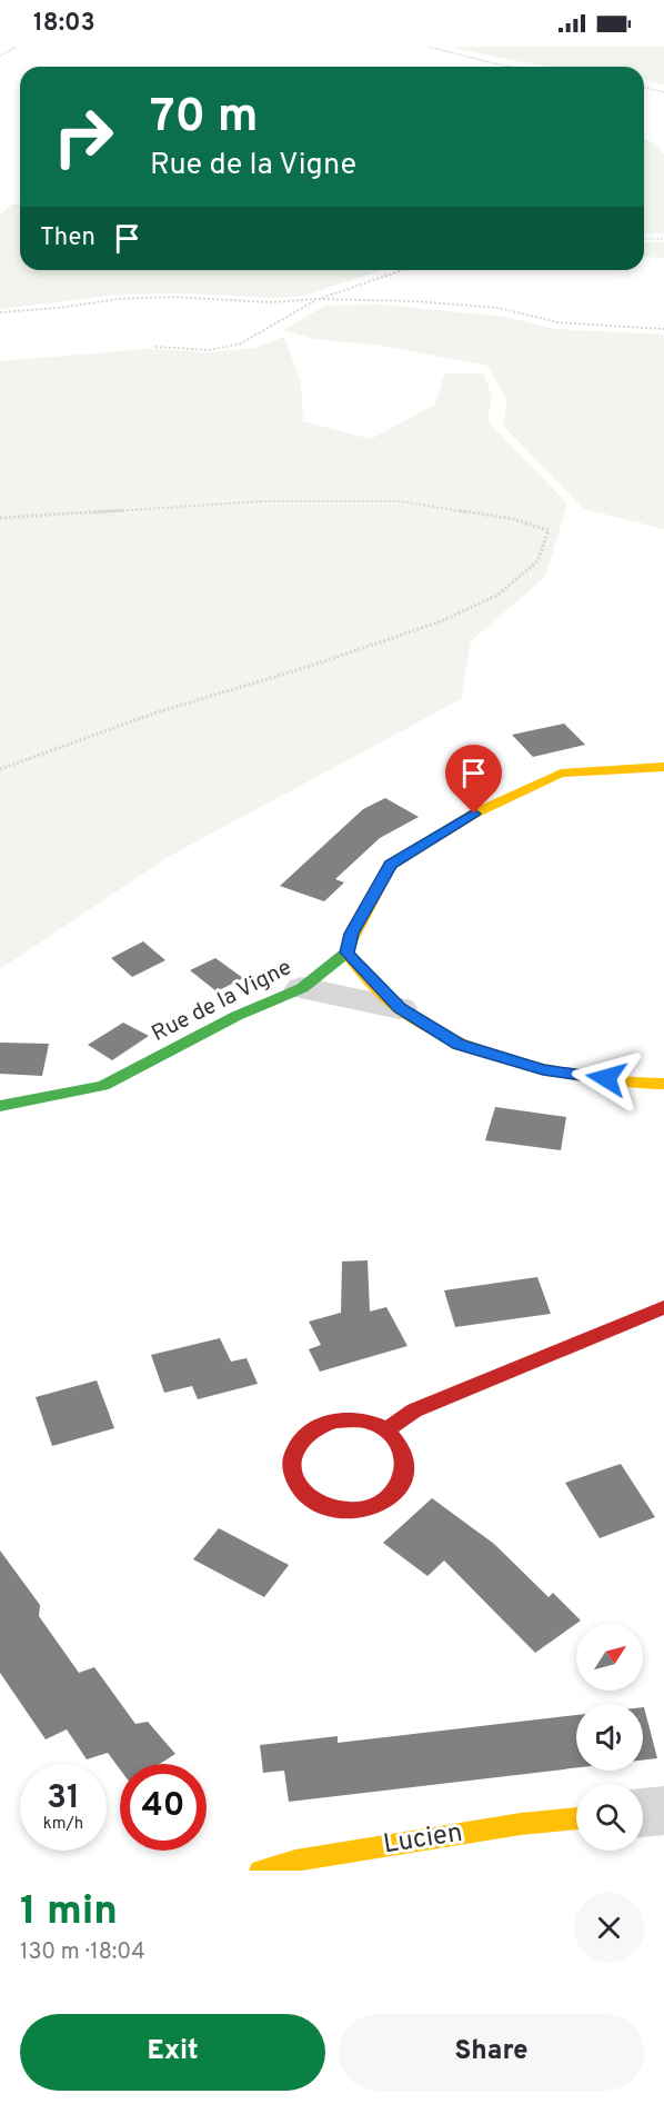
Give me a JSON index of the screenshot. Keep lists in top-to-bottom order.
{
  "streets": {
    "street": ["Rue de la Vigne", "Lucien"]
  },
  "north": "top right",
  "page": {
    "status": "18:03",
    "turn": ["70 m", "Rue de la Vigne"],
    "then": "Then",
    "speed": "31 km/h",
    "limit": "40",
    "heading": ["1 min", "130 m · 18:04"],
    "buttons": ["Exit", "Share"]
  }
}
